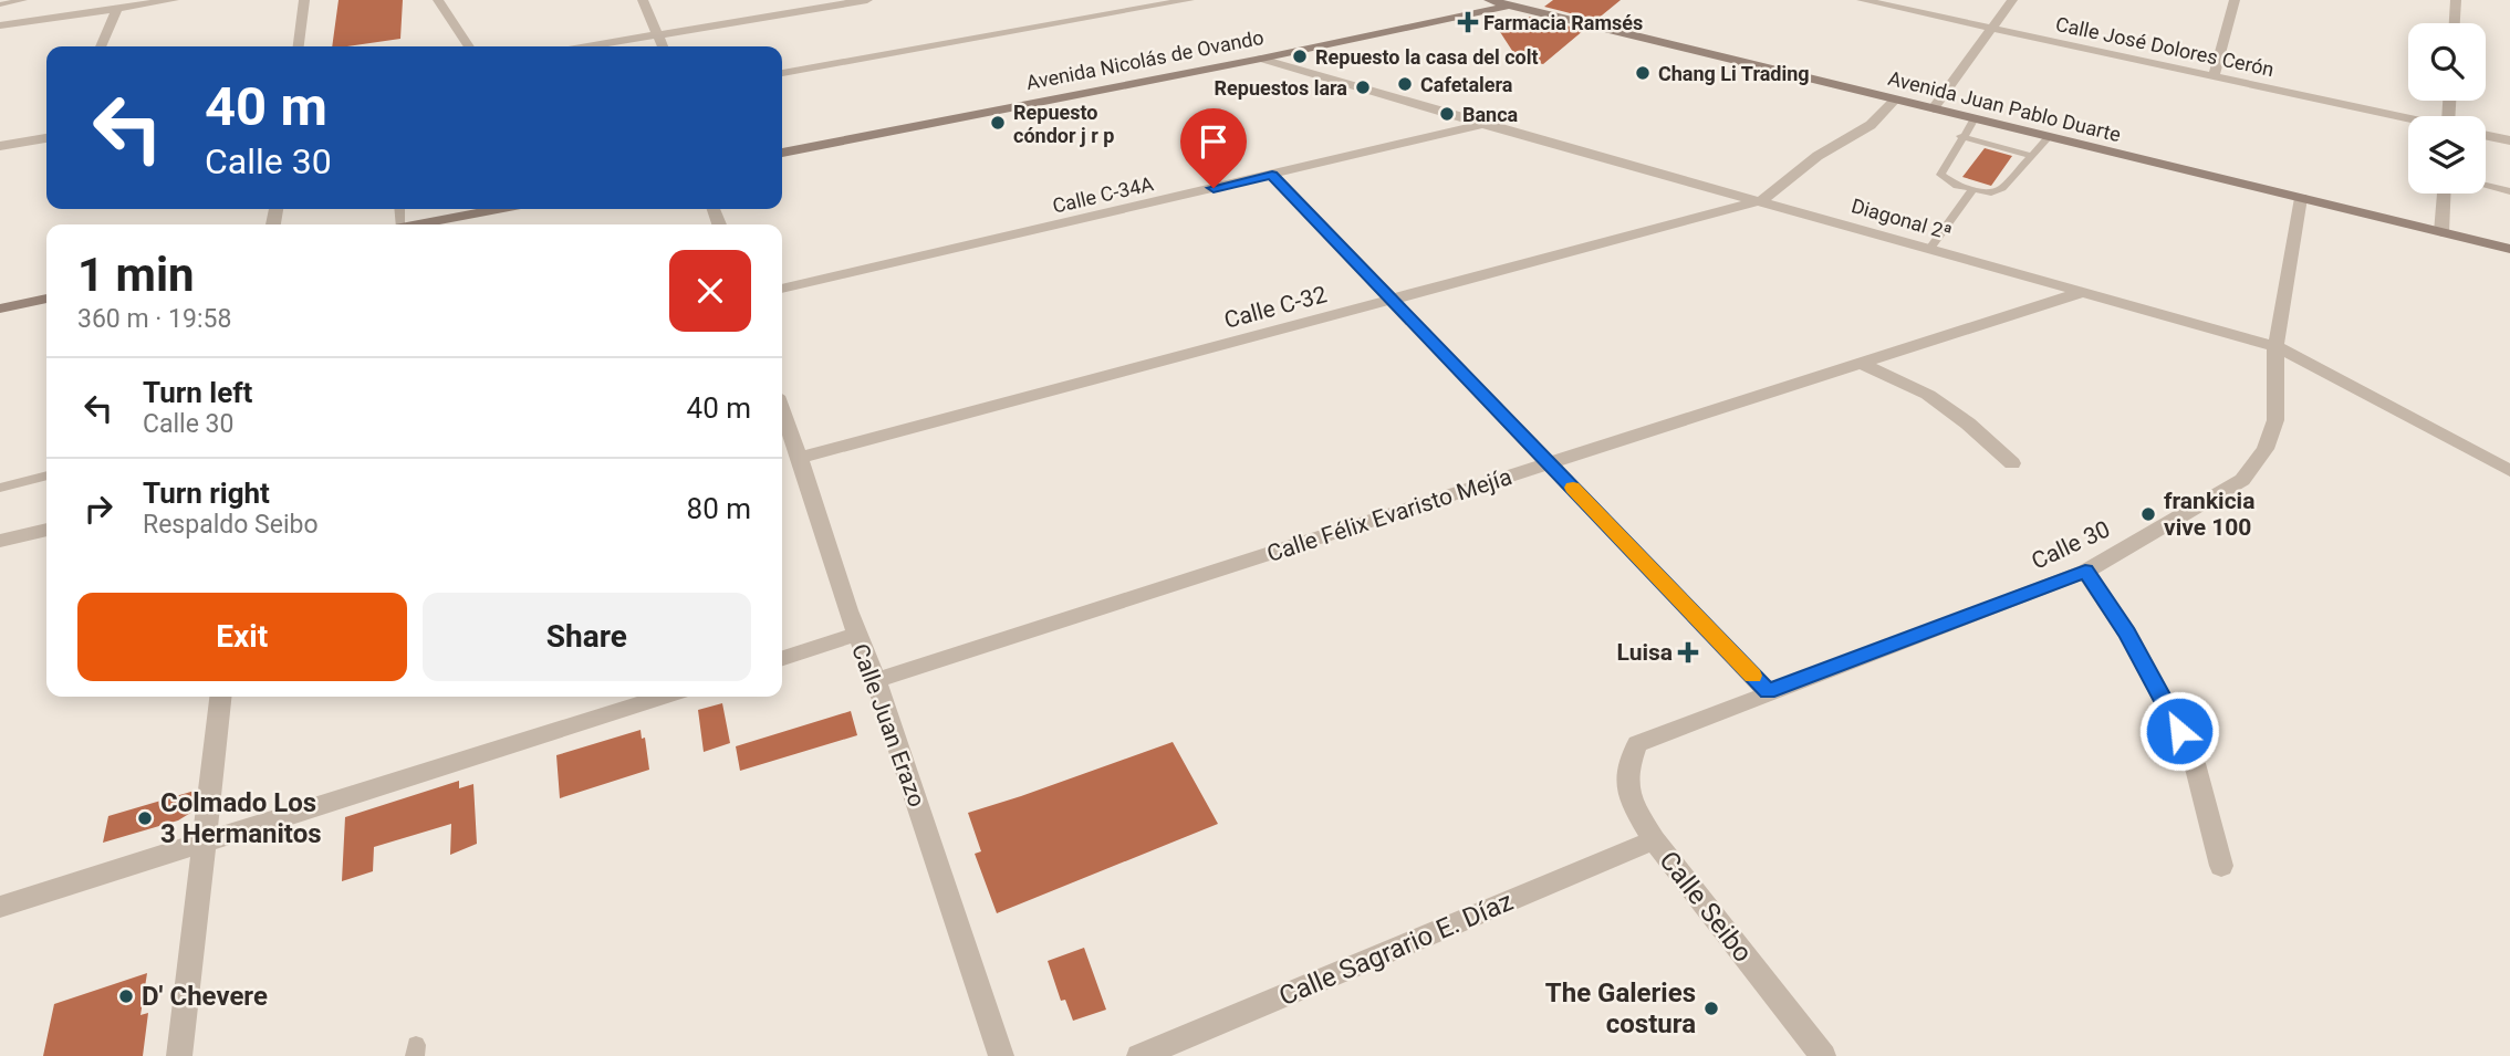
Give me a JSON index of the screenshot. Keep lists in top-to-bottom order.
{
  "streets": {
    "main road": ["Avenida Nicolás de Ovando", "Avenida Juan Pablo Duarte"],
    "street": [
      "Calle José Dolores Cerón",
      "Calle C-34A",
      "Diagonal 2ª",
      "Calle C-32",
      "Calle Félix Evaristo Mejía",
      "Calle 30",
      "Calle Juan Erazo",
      "Calle Seibo",
      "Calle Sagrario E. Díaz"
    ]
  },
  "crossings": [
    ["Avenida Nicolás de Ovando", "Avenida Juan Pablo Duarte"],
    ["Avenida Nicolás de Ovando", "Diagonal 2ª"],
    ["Avenida Juan Pablo Duarte", "Calle 30"],
    ["Calle C-34A", "Diagonal 2ª"],
    ["Diagonal 2ª", "Calle C-32"],
    ["Diagonal 2ª", "Calle Félix Evaristo Mejía"],
    ["Diagonal 2ª", "Calle 30"],
    ["Calle C-32", "Calle Juan Erazo"],
    ["Calle Félix Evaristo Mejía", "Calle Juan Erazo"],
    ["Calle 30", "Calle Seibo"],
    ["Calle Seibo", "Calle Sagrario E. Díaz"]
  ],
  "places": {
    "health": ["Farmacia Ramsés", "Luisa"],
    "other": [
      "Repuesto la casa del colt",
      "Chang Li Trading",
      "Cafetalera",
      "Repuestos lara",
      "Banca",
      "Repuesto cóndor j r p",
      "frankicia vive 100",
      "Colmado Los 3 Hermanitos",
      "D' Chevere",
      "The Galeries costura"
    ]
  },
  "page": {
    "turn": ["40 m", "Calle 30"],
    "heading": ["1 min", "360 m · 19:58"],
    "list": [
      {
        "name": "Turn left",
        "note": "Calle 30",
        "value": "40 m"
      },
      {
        "name": "Turn right",
        "note": "Respaldo Seibo",
        "value": "80 m"
      }
    ],
    "buttons": ["Exit", "Share"]
  }
}
